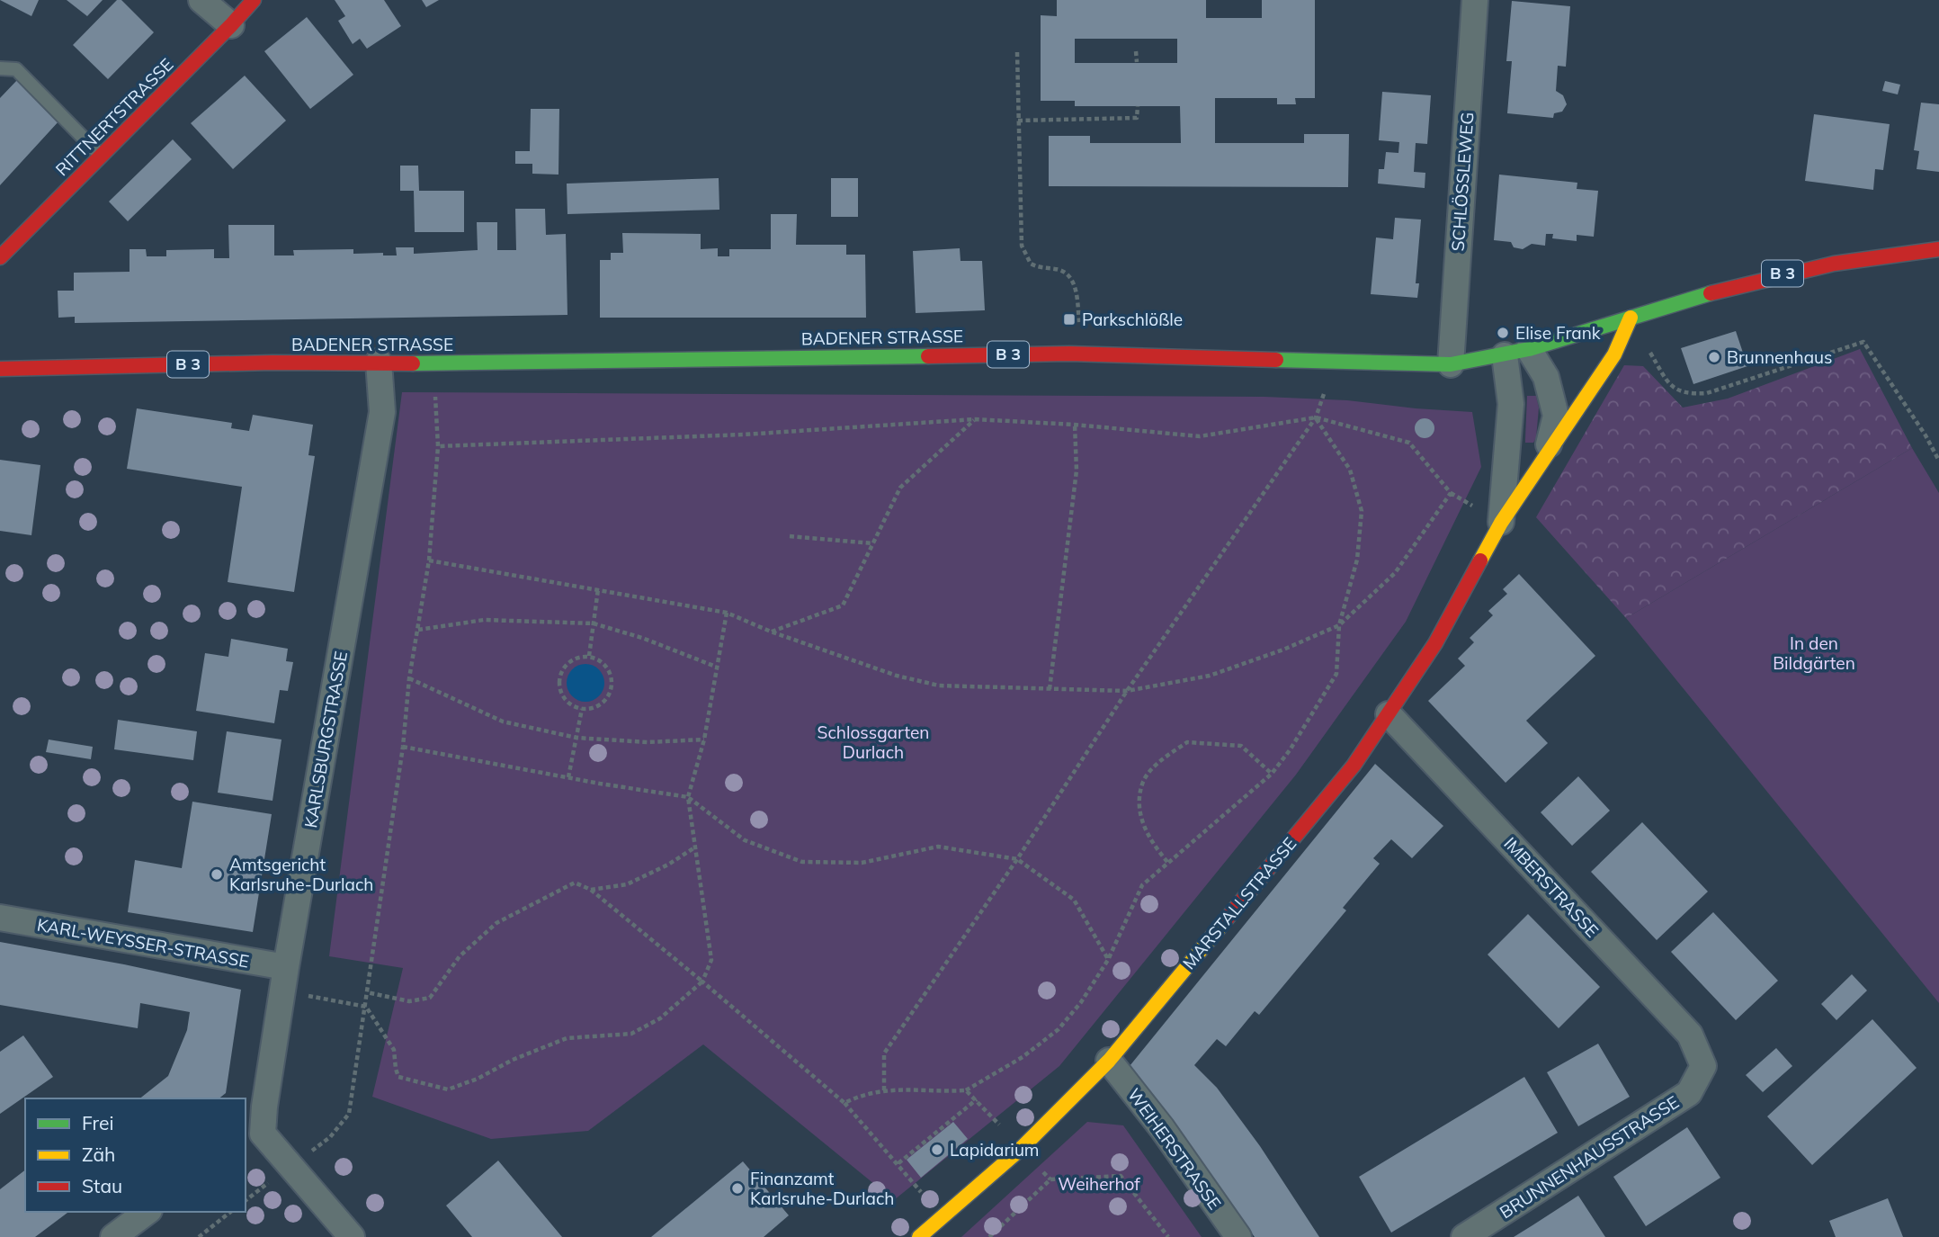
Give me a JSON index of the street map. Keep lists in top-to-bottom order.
{
  "streets": {
    "main road": [
      "RITTNERTSTRASSE",
      "B 3",
      "BADENER STRASSE",
      "MARSTALLSTRASSE"
    ],
    "street": [
      "SCHLÖSSLEWEG",
      "KARLSBURGSTRASSE",
      "IMBERSTRASSE",
      "KARL-WEYSSER-STRASSE",
      "WEIHERSTRASSE",
      "BRUNNENHAUSSTRASSE"
    ]
  },
  "crossings": [
    ["SCHLÖSSLEWEG", "BADENER STRASSE"],
    ["BADENER STRASSE", "KARLSBURGSTRASSE"],
    ["BADENER STRASSE", "MARSTALLSTRASSE"],
    ["KARLSBURGSTRASSE", "KARL-WEYSSER-STRASSE"],
    ["IMBERSTRASSE", "MARSTALLSTRASSE"],
    ["IMBERSTRASSE", "BRUNNENHAUSSTRASSE"],
    ["MARSTALLSTRASSE", "WEIHERSTRASSE"]
  ],
  "parks": ["In den Bildgärten", "Schlossgarten Durlach", "Weiherhof"],
  "places": {
    "transit": ["Parkschlößle"],
    "other": [
      "Elise Frank",
      "Brunnenhaus",
      "Amtsgericht Karlsruhe-Durlach",
      "Lapidarium",
      "Finanzamt Karlsruhe-Durlach"
    ]
  },
  "legend": ["Frei", "Zäh", "Stau"]
}
